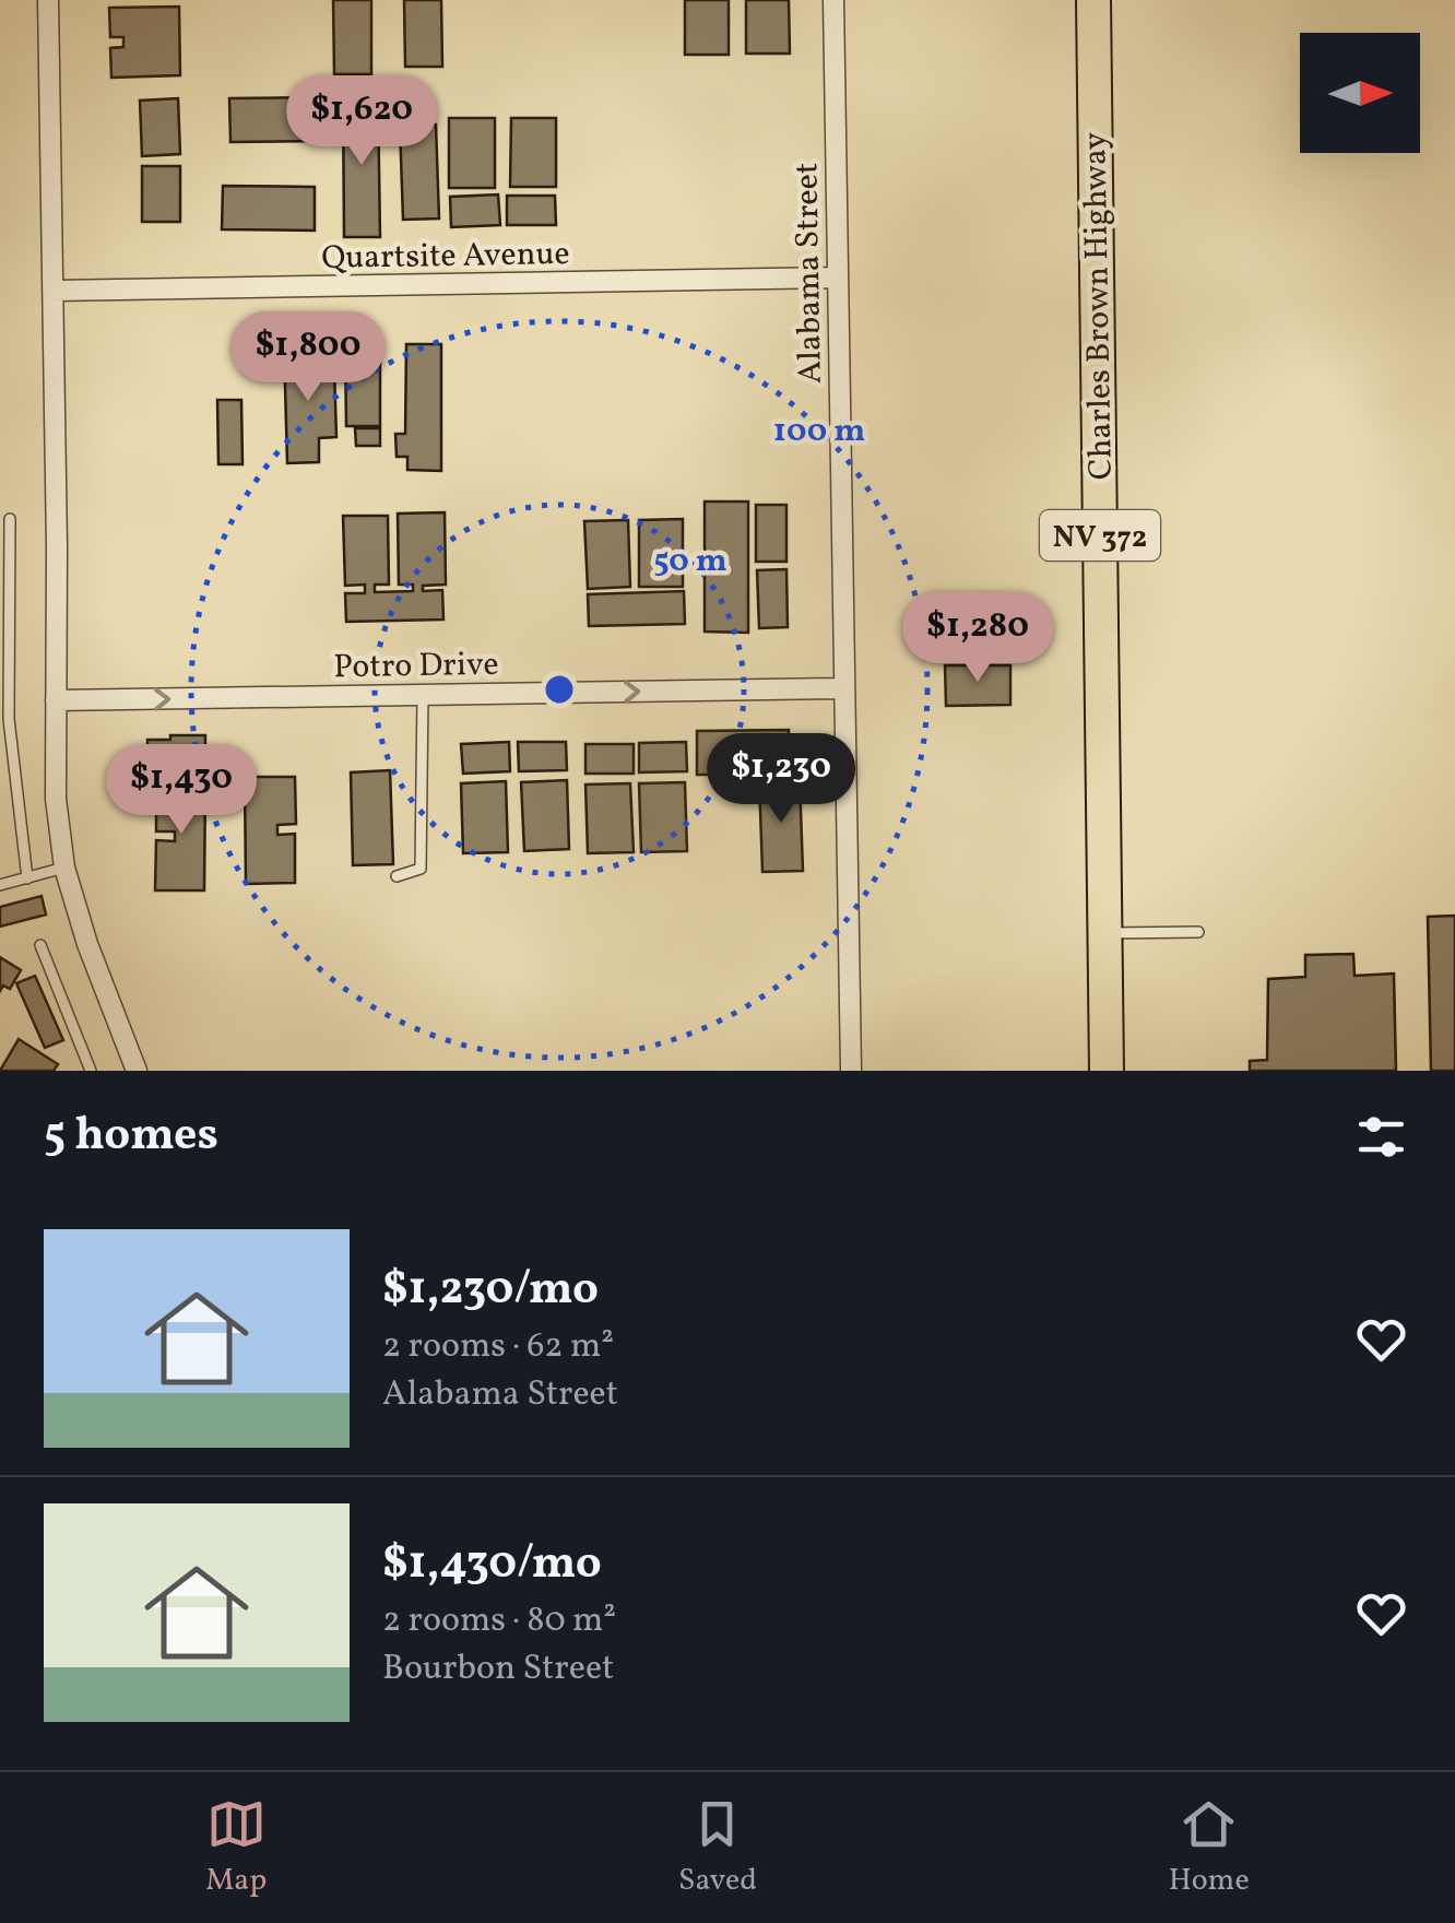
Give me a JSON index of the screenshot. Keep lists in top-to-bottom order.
{
  "streets": {
    "main road": ["Charles Brown Highway", "NV 372"],
    "street": ["Quartsite Avenue", "Alabama Street", "Potro Drive"]
  },
  "crossings": [
    ["Quartsite Avenue", "Alabama Street"],
    ["Alabama Street", "Potro Drive"]
  ],
  "one_way": ["Potro Drive"],
  "north": "right",
  "page": {
    "price": [
      "$1,620",
      "$1,800",
      "$1,280",
      "$1,230",
      "$1,430"
    ],
    "heading": "5 homes",
    "list": [
      {
        "name": "$1,230/mo",
        "note": "2 rooms · 62 m² · Alabama Street"
      },
      {
        "name": "$1,430/mo",
        "note": "2 rooms · 80 m² · Bourbon Street"
      }
    ],
    "tabs": ["Map", "Saved", "Home"]
  },
  "rings": ["100 m", "50 m"]
}
